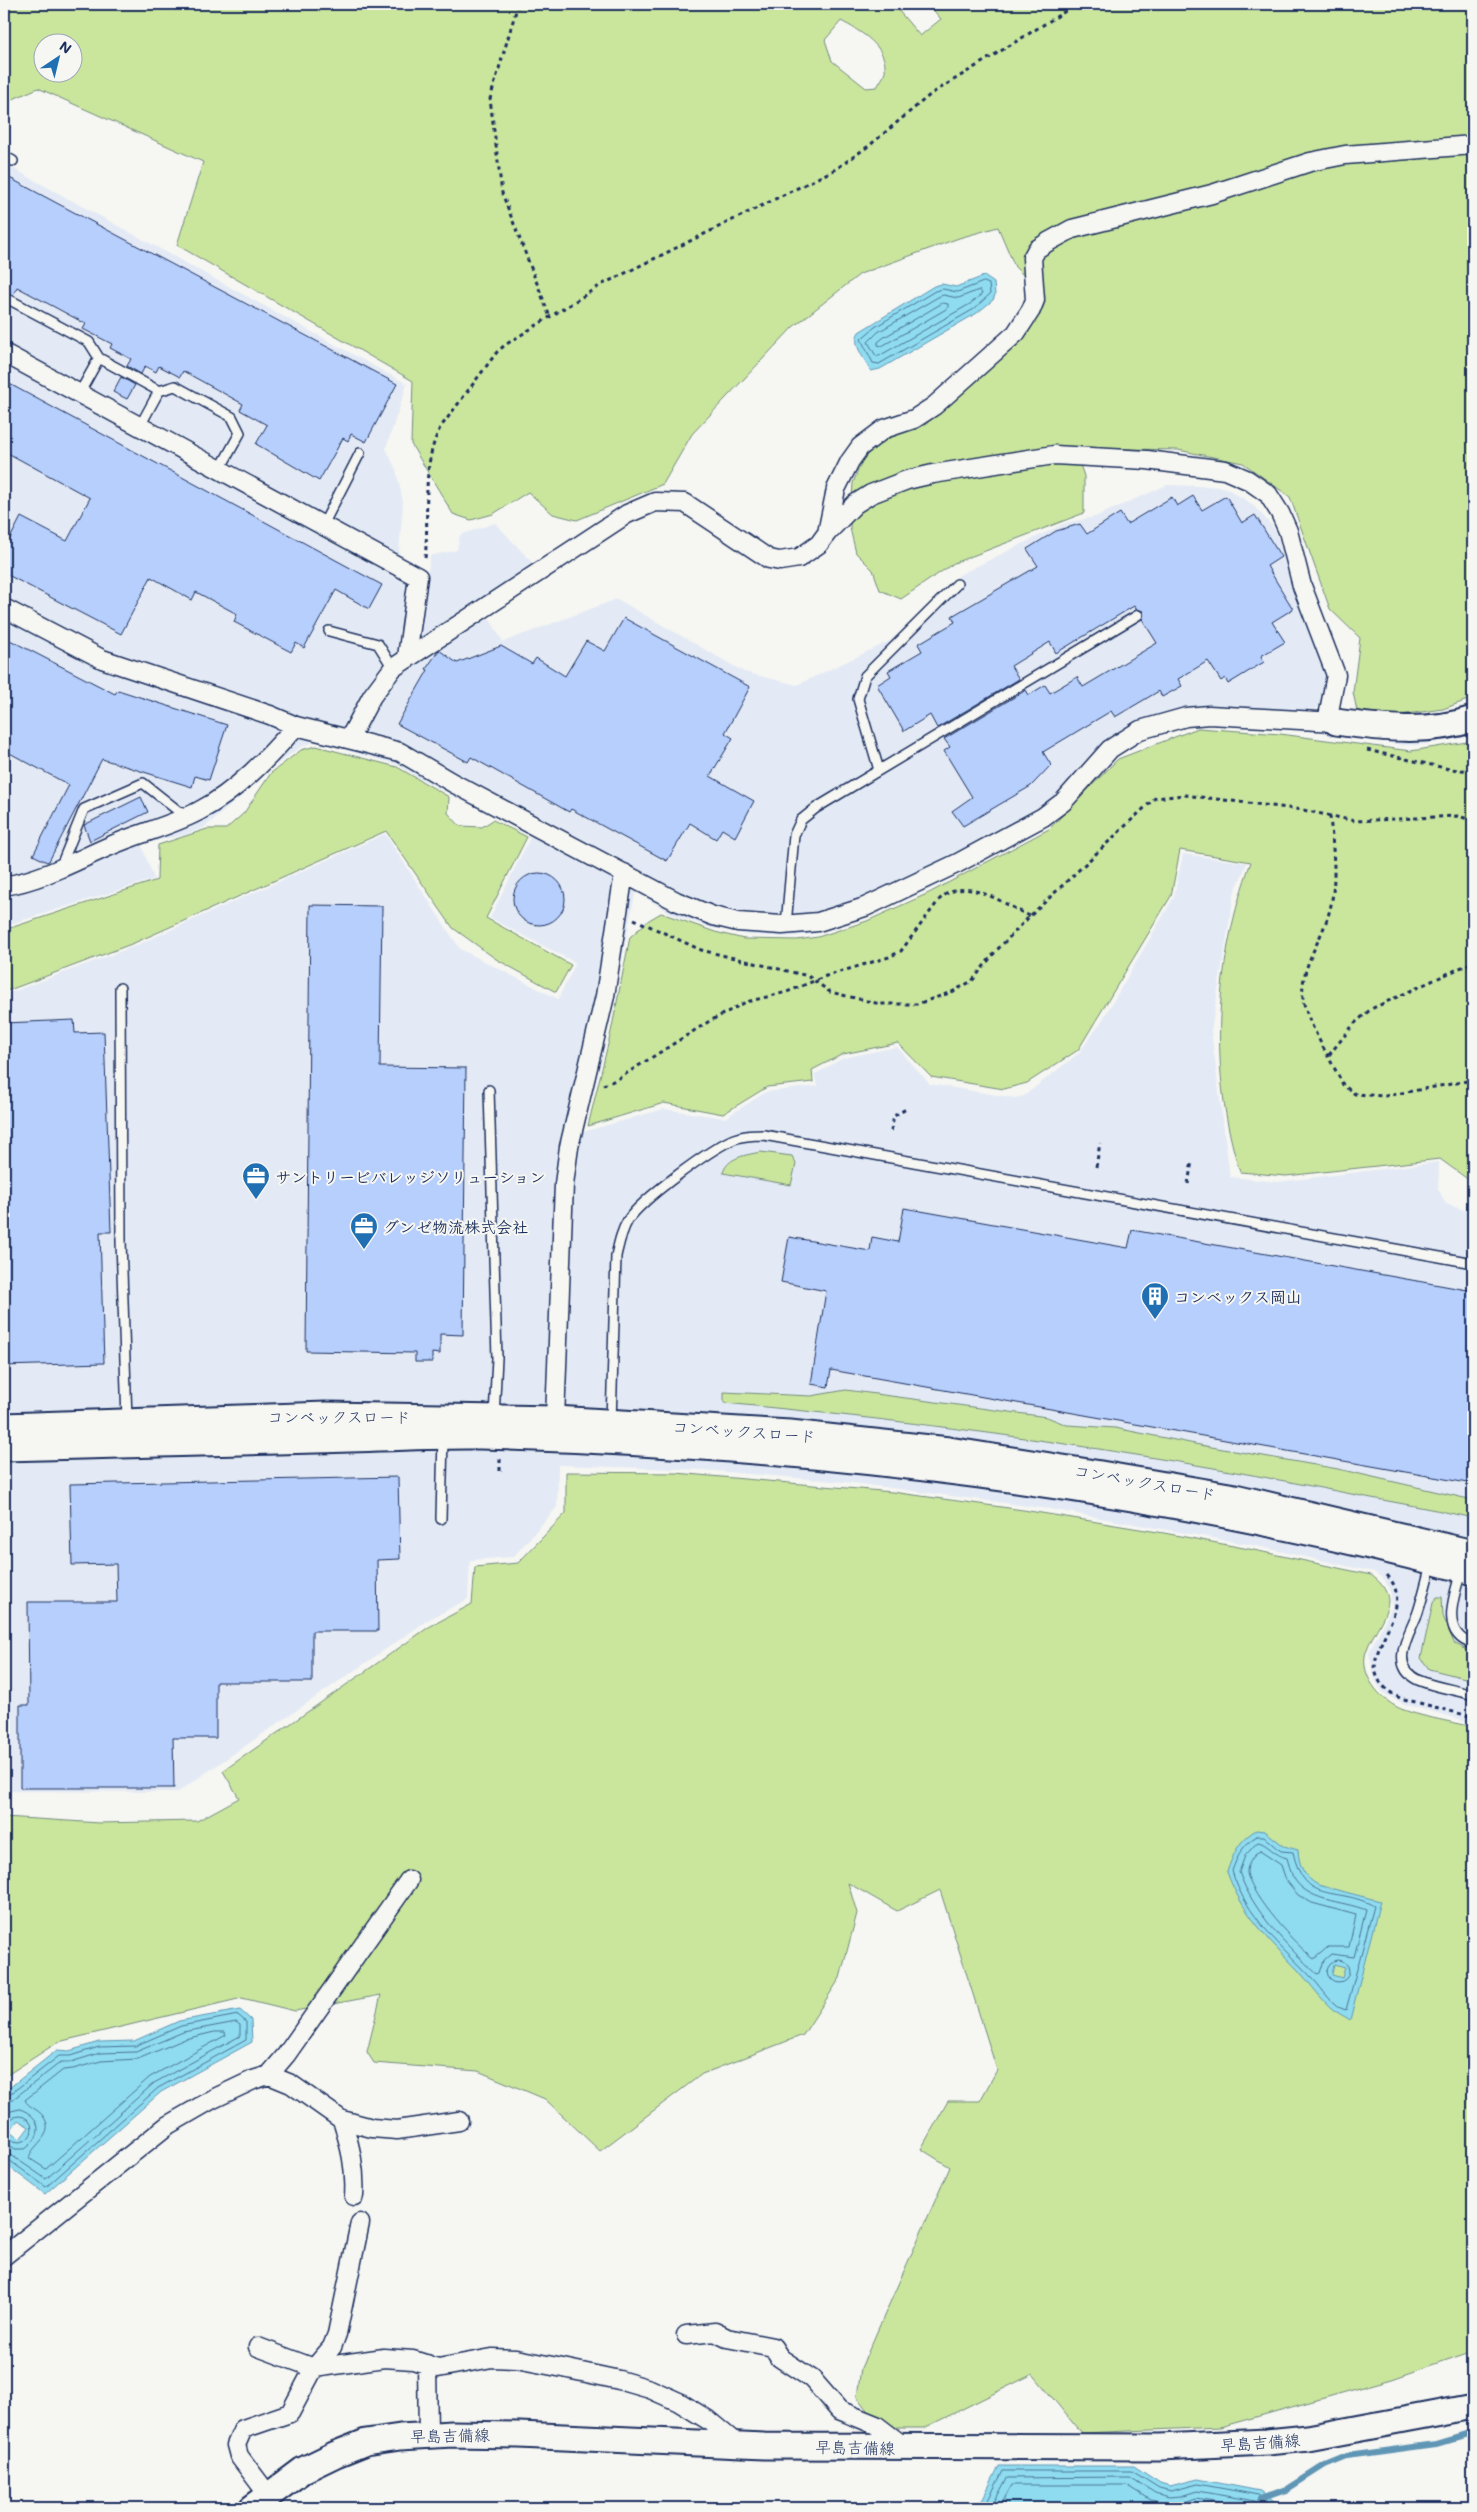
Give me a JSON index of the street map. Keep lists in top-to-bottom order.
{
  "streets": {
    "street": ["コンベックスロード", "早島吉備線"]
  },
  "places": {
    "office": ["サントリービバレッジソリューション", "グンゼ物流株式会社"],
    "building": ["コンベックス岡山"]
  },
  "north": "top right"
}
